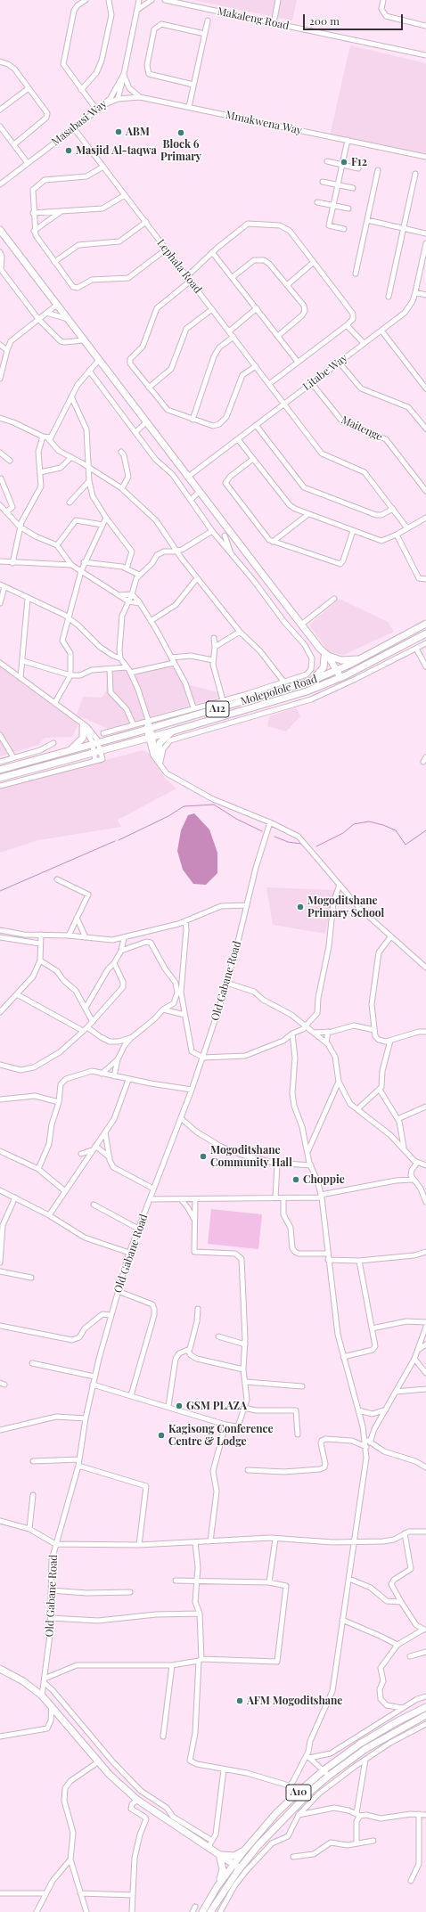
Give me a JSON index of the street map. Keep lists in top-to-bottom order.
{
  "streets": {
    "main road": ["Molepolole Road", "A12", "A10"],
    "street": [
      "Makaleng Road",
      "Masabasi Way",
      "Mmakwena Way",
      "Lephala Road",
      "Litabe Way",
      "Maitenge",
      "Old Gabane Road"
    ]
  },
  "crossings": [
    ["Masabasi Way", "Mmakwena Way"],
    ["Masabasi Way", "Lephala Road"],
    ["Lephala Road", "Litabe Way"],
    ["Litabe Way", "Maitenge"]
  ],
  "places": [
    "ABM",
    "Block 6 Primary",
    "Masjid Al-taqwa",
    "F12",
    "Mogoditshane Primary School",
    "Mogoditshane Community Hall",
    "Choppie",
    "GSM PLAZA",
    "Kagisong Conference Centre & Lodge",
    "AFM Mogoditshane"
  ],
  "scale_bar": "200 m"
}
